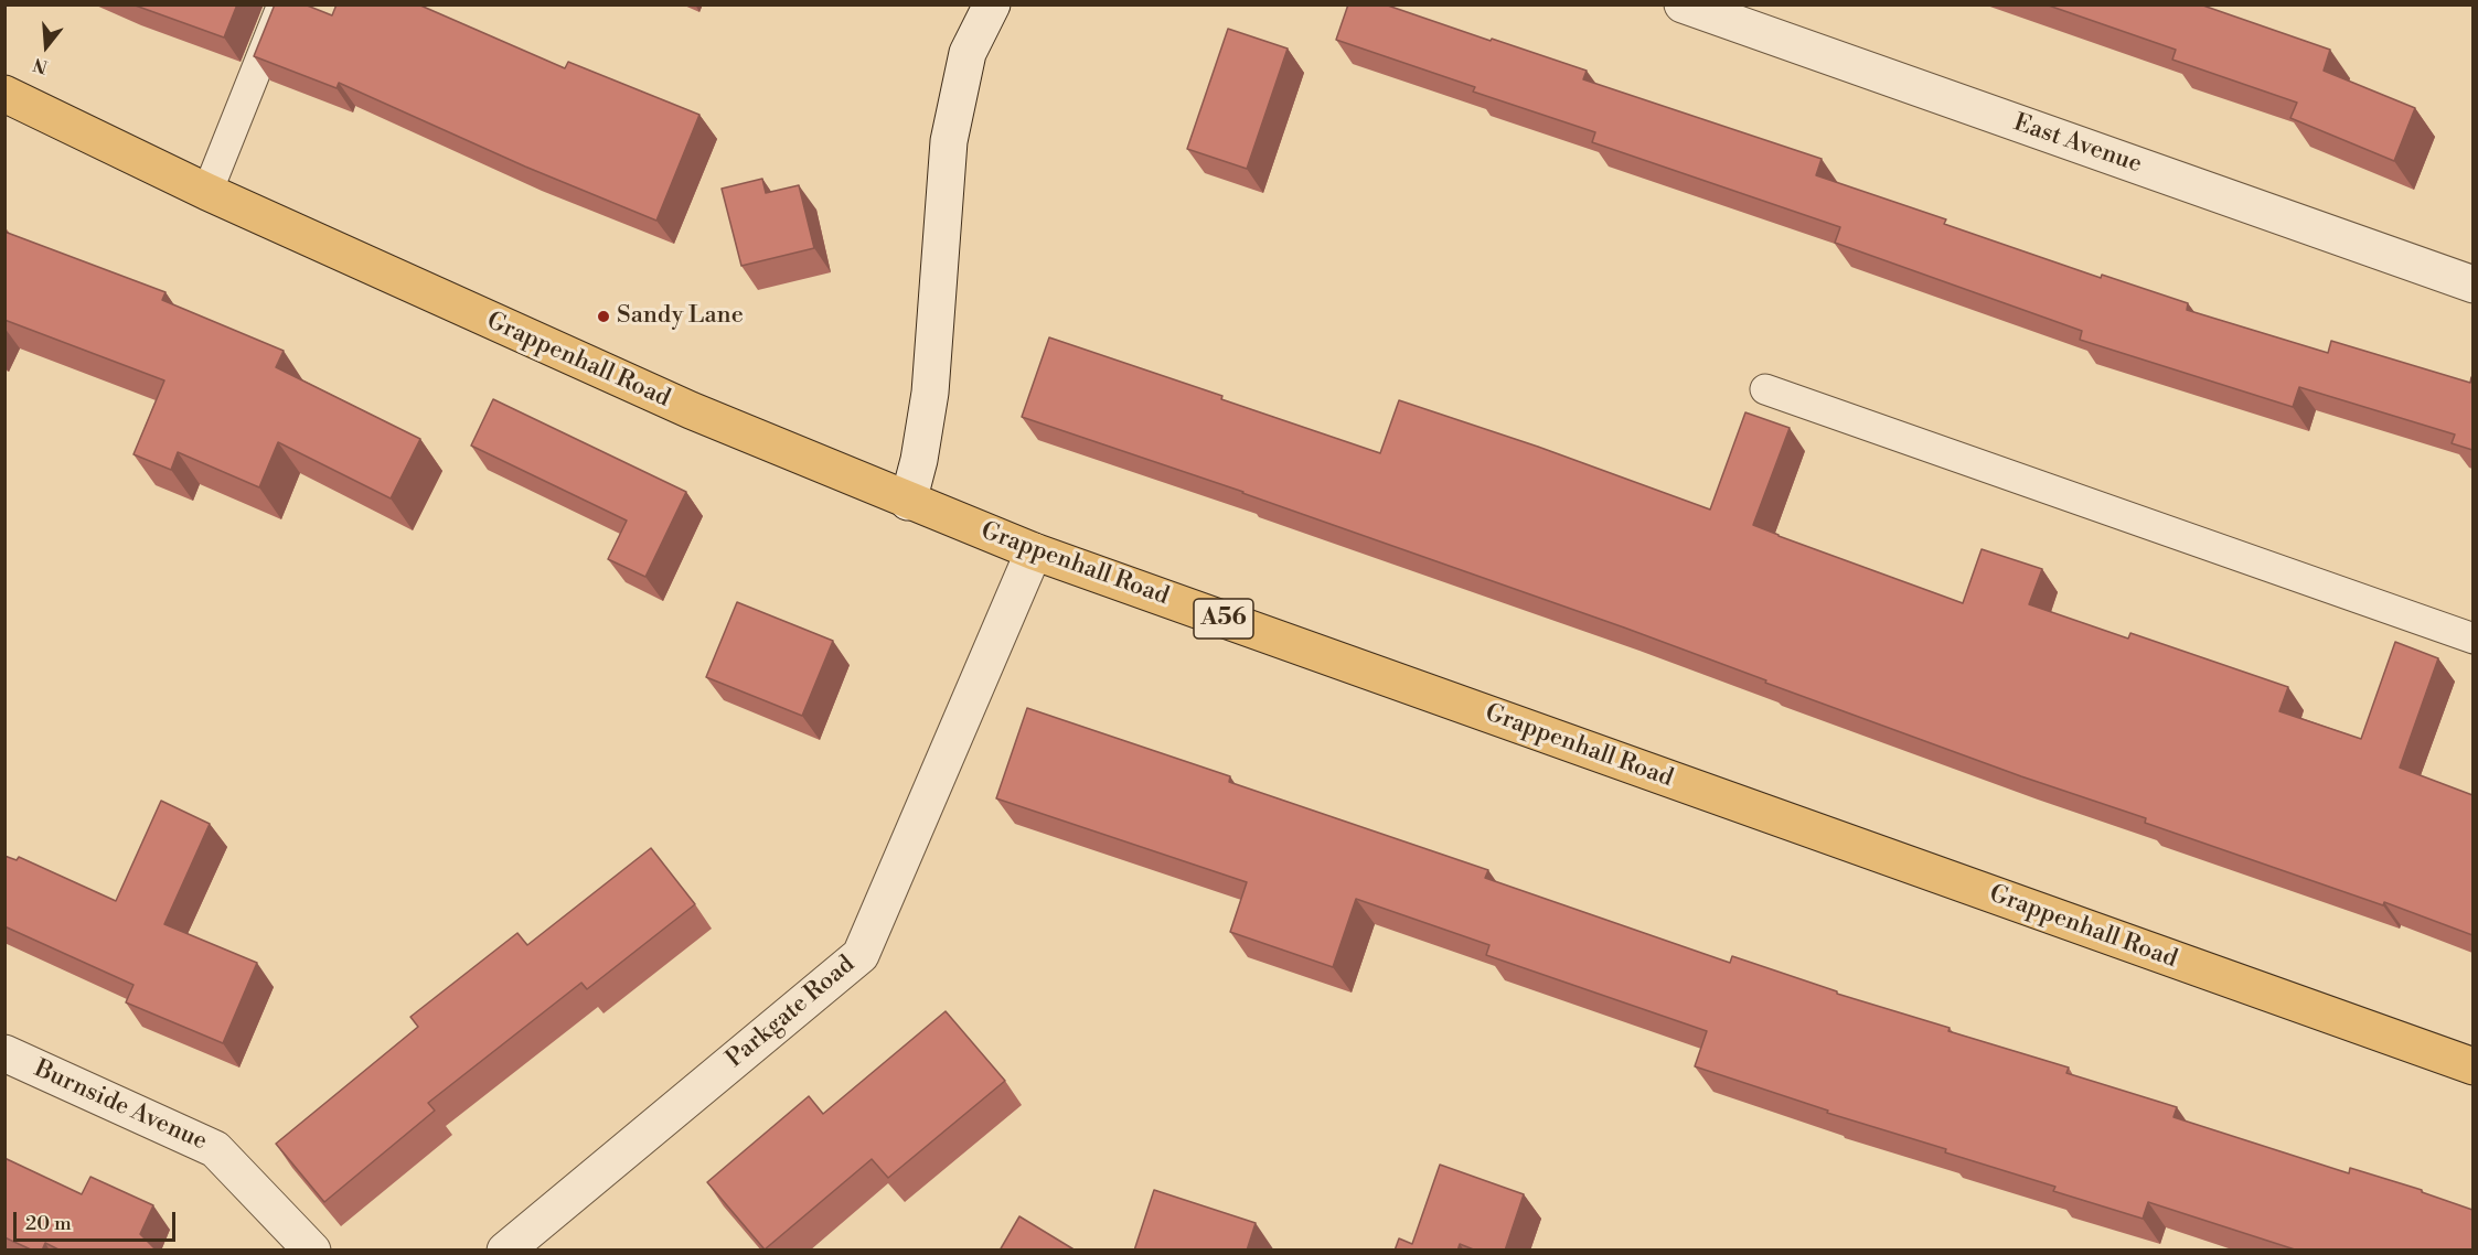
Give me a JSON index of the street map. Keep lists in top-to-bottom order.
{
  "streets": {
    "main road": ["Grappenhall Road", "A56"],
    "street": ["East Avenue", "Parkgate Road", "Burnside Avenue"]
  },
  "crossings": [
    ["Grappenhall Road", "Parkgate Road"]
  ],
  "places": ["Sandy Lane"],
  "scale_bar": "20 m",
  "north": "bottom"
}
